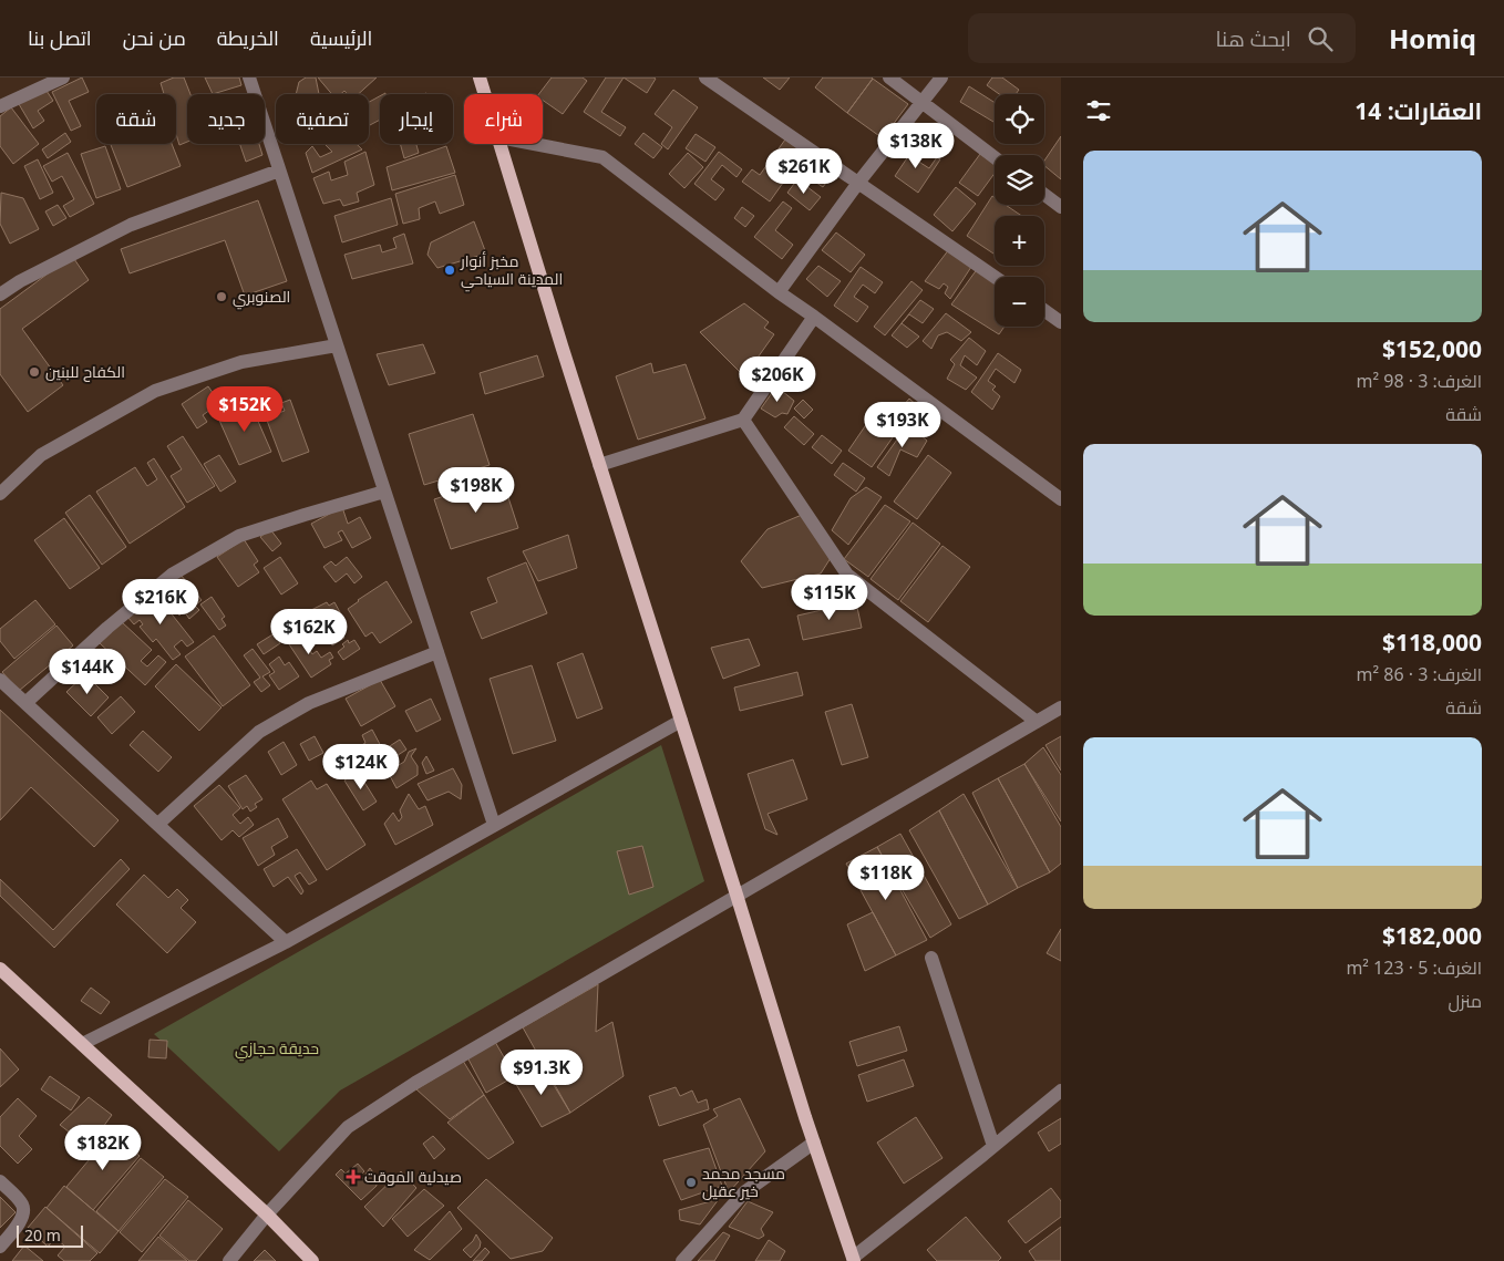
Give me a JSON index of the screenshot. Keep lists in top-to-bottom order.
{
  "parks": ["حديقة حجازي"],
  "places": {
    "other": [
      "مخبز أنوار المدينة السياحي",
      "الصنوبري",
      "الكفاح للبنين",
      "مسجد محمد خير عقيل"
    ],
    "health": ["صيدلية الموقت"]
  },
  "scale_bar": "20 m",
  "page": {
    "header": "Homiq",
    "search": "ابحث هنا",
    "nav": [
      "الرئيسية",
      "الخريطة",
      "من نحن",
      "اتصل بنا"
    ],
    "heading": "العقارات: 14",
    "map_buttons": ["+", "−"],
    "chip": [
      "شراء",
      "إيجار",
      "تصفية",
      "جديد",
      "شقة"
    ],
    "price": [
      "$138K",
      "$261K",
      "$206K",
      "$152K",
      "$193K",
      "$198K",
      "$115K",
      "$216K",
      "$162K",
      "$144K",
      "$124K",
      "$118K",
      "$91.3K",
      "$182K"
    ],
    "list": [
      {
        "name": "$152,000",
        "note": "الغرف: 3 · 98 m² · شقة"
      },
      {
        "name": "$118,000",
        "note": "الغرف: 3 · 86 m² · شقة"
      },
      {
        "name": "$182,000",
        "note": "الغرف: 5 · 123 m² · منزل"
      }
    ],
    "scale": "20 m"
  }
}
